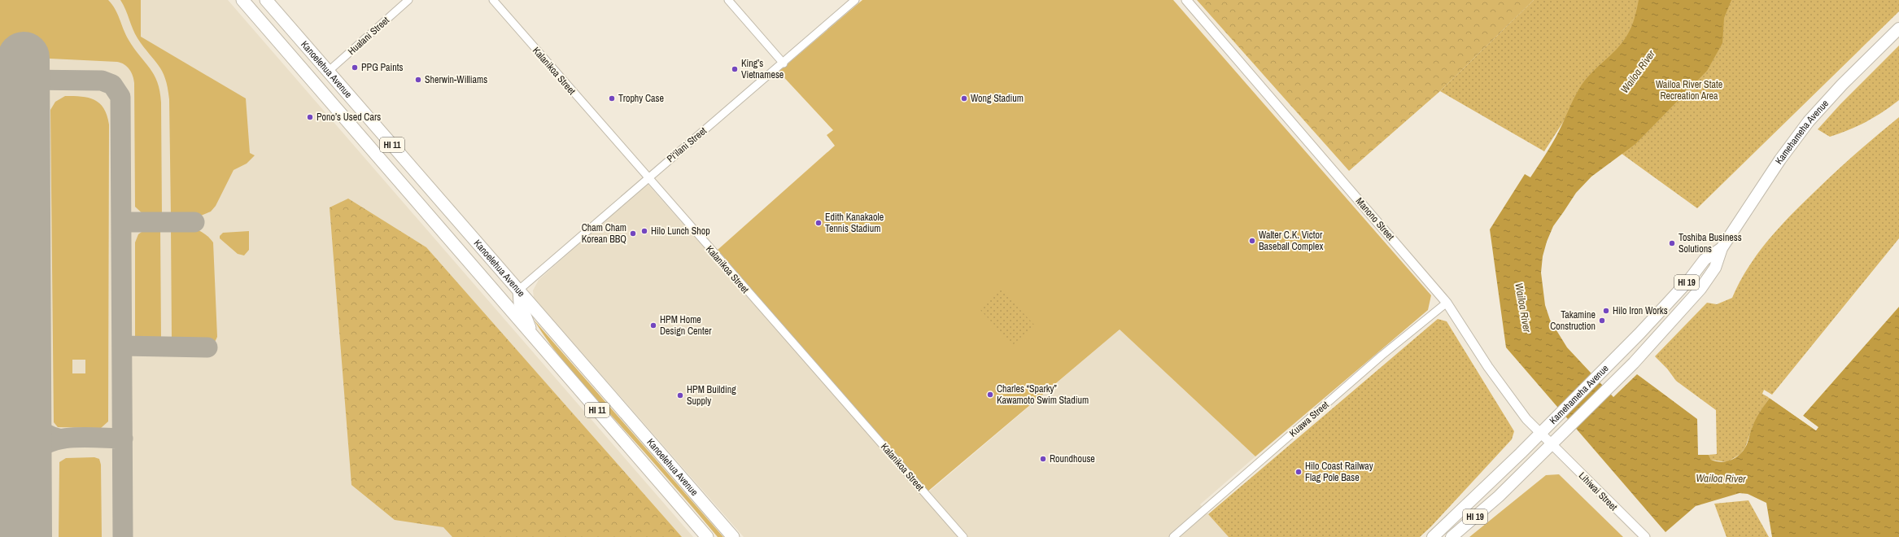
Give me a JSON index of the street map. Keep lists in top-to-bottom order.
{
  "streets": {
    "highway": ["Kanoelehua Avenue", "HI 11"],
    "main road": ["Kamehameha Avenue", "HI 19"],
    "street": [
      "Hualani Street",
      "Kalanikoa Street",
      "Pi‘ilani Street",
      "Manono Street",
      "Kuawa Street",
      "Lihiwai Street"
    ]
  },
  "crossings": [
    ["Hualani Street", "Kanoelehua Avenue"],
    ["Kanoelehua Avenue", "Pi‘ilani Street"],
    ["Kalanikoa Street", "Pi‘ilani Street"],
    ["Kamehameha Avenue", "Manono Street"],
    ["Kamehameha Avenue", "Lihiwai Street"],
    ["Manono Street", "Kuawa Street"],
    ["Manono Street", "Lihiwai Street"]
  ],
  "water": ["Wailoa River"],
  "parks": ["Wailoa River State Recreation Area"],
  "places": [
    "PPG Paints",
    "King’s Vietnamese",
    "Sherwin-Williams",
    "Trophy Case",
    "Wong Stadium",
    "Pono’s Used Cars",
    "Edith Kanakaole Tennis Stadium",
    "Hilo Lunch Shop",
    "Cham Cham Korean BBQ",
    "Walter C.K. Victor Baseball Complex",
    "Toshiba Business Solutions",
    "Hilo Iron Works",
    "Takamine Construction",
    "HPM Home Design Center",
    "Charles “Sparky” Kawamoto Swim Stadium",
    "HPM Building Supply",
    "Roundhouse",
    "Hilo Coast Railway Flag Pole Base"
  ]
}
